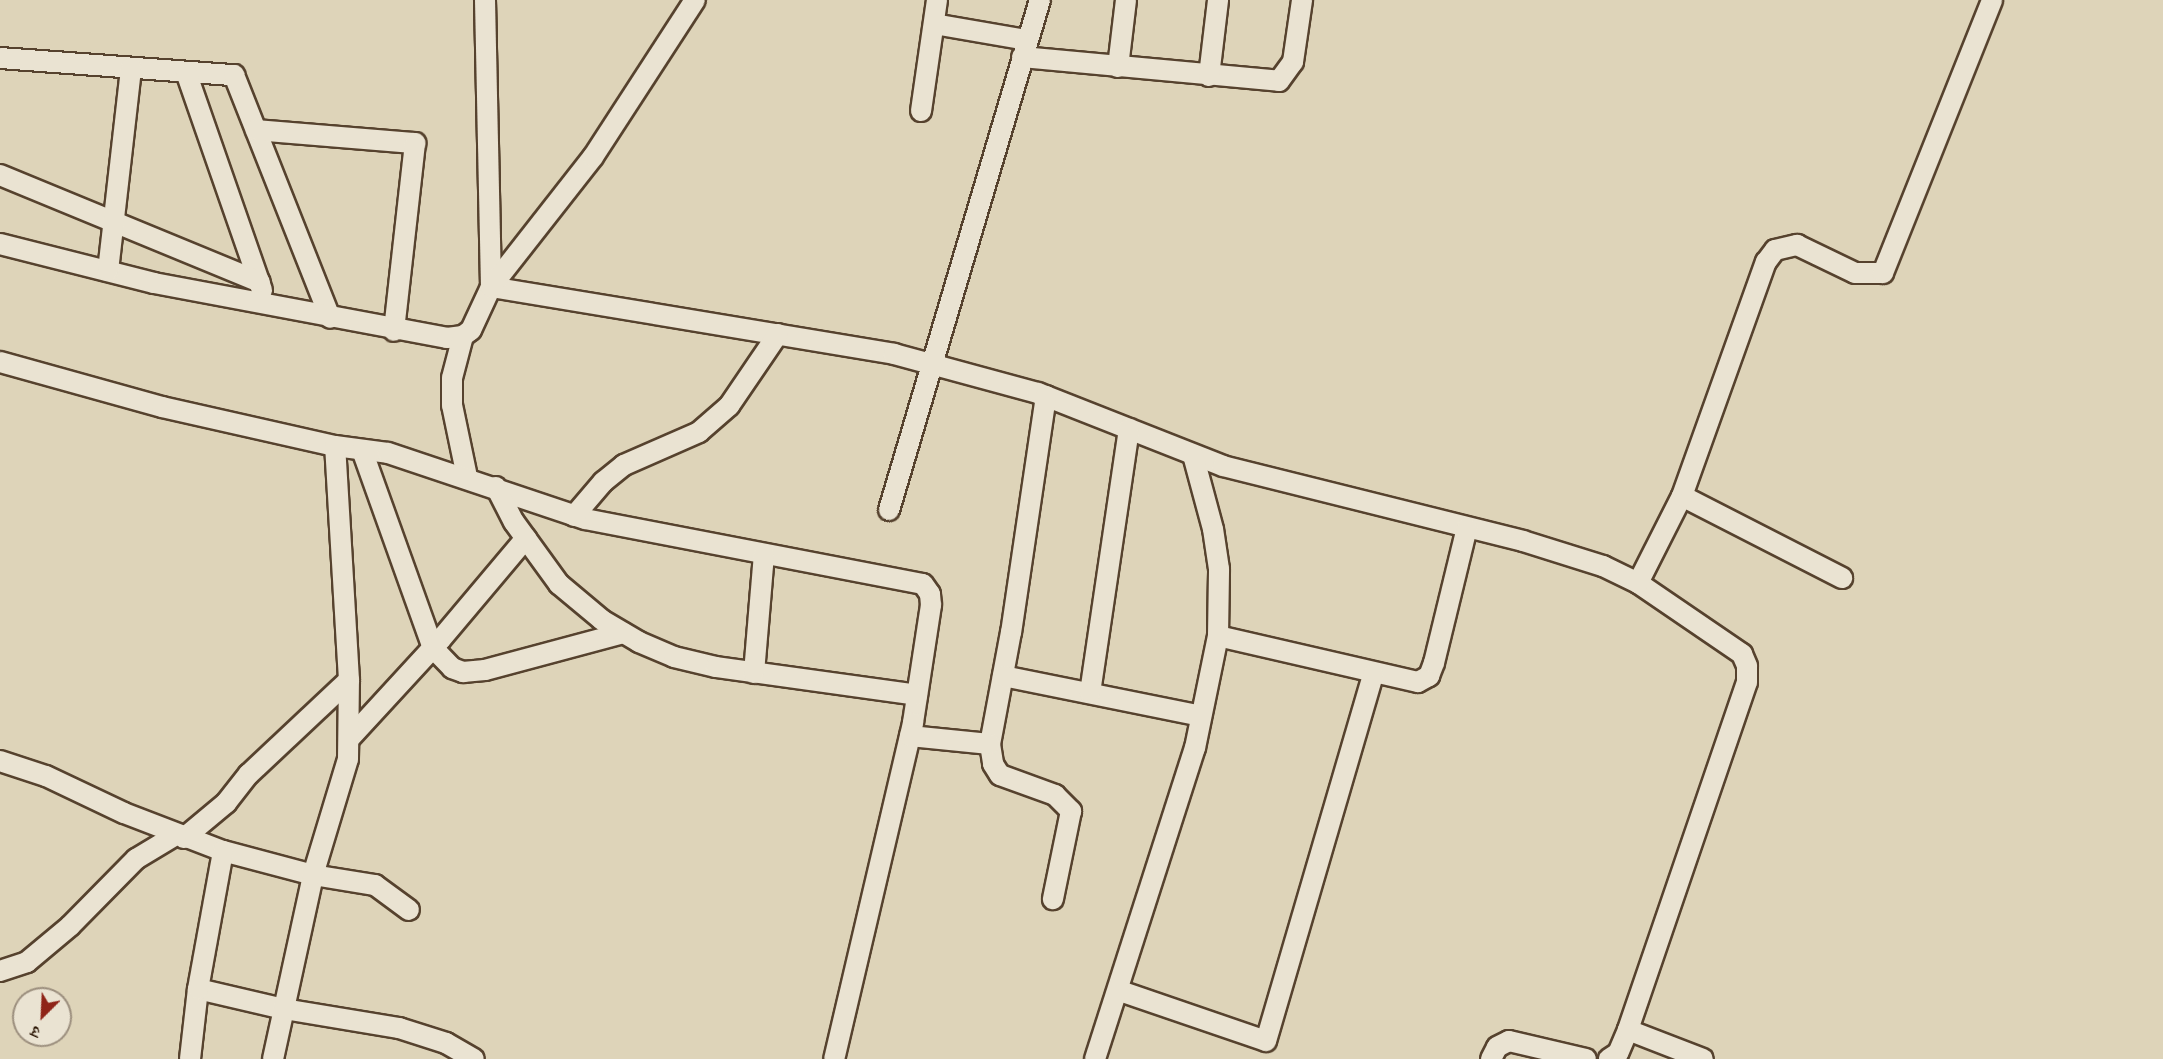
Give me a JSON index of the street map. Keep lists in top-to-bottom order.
{
  "north": "bottom left"
}
